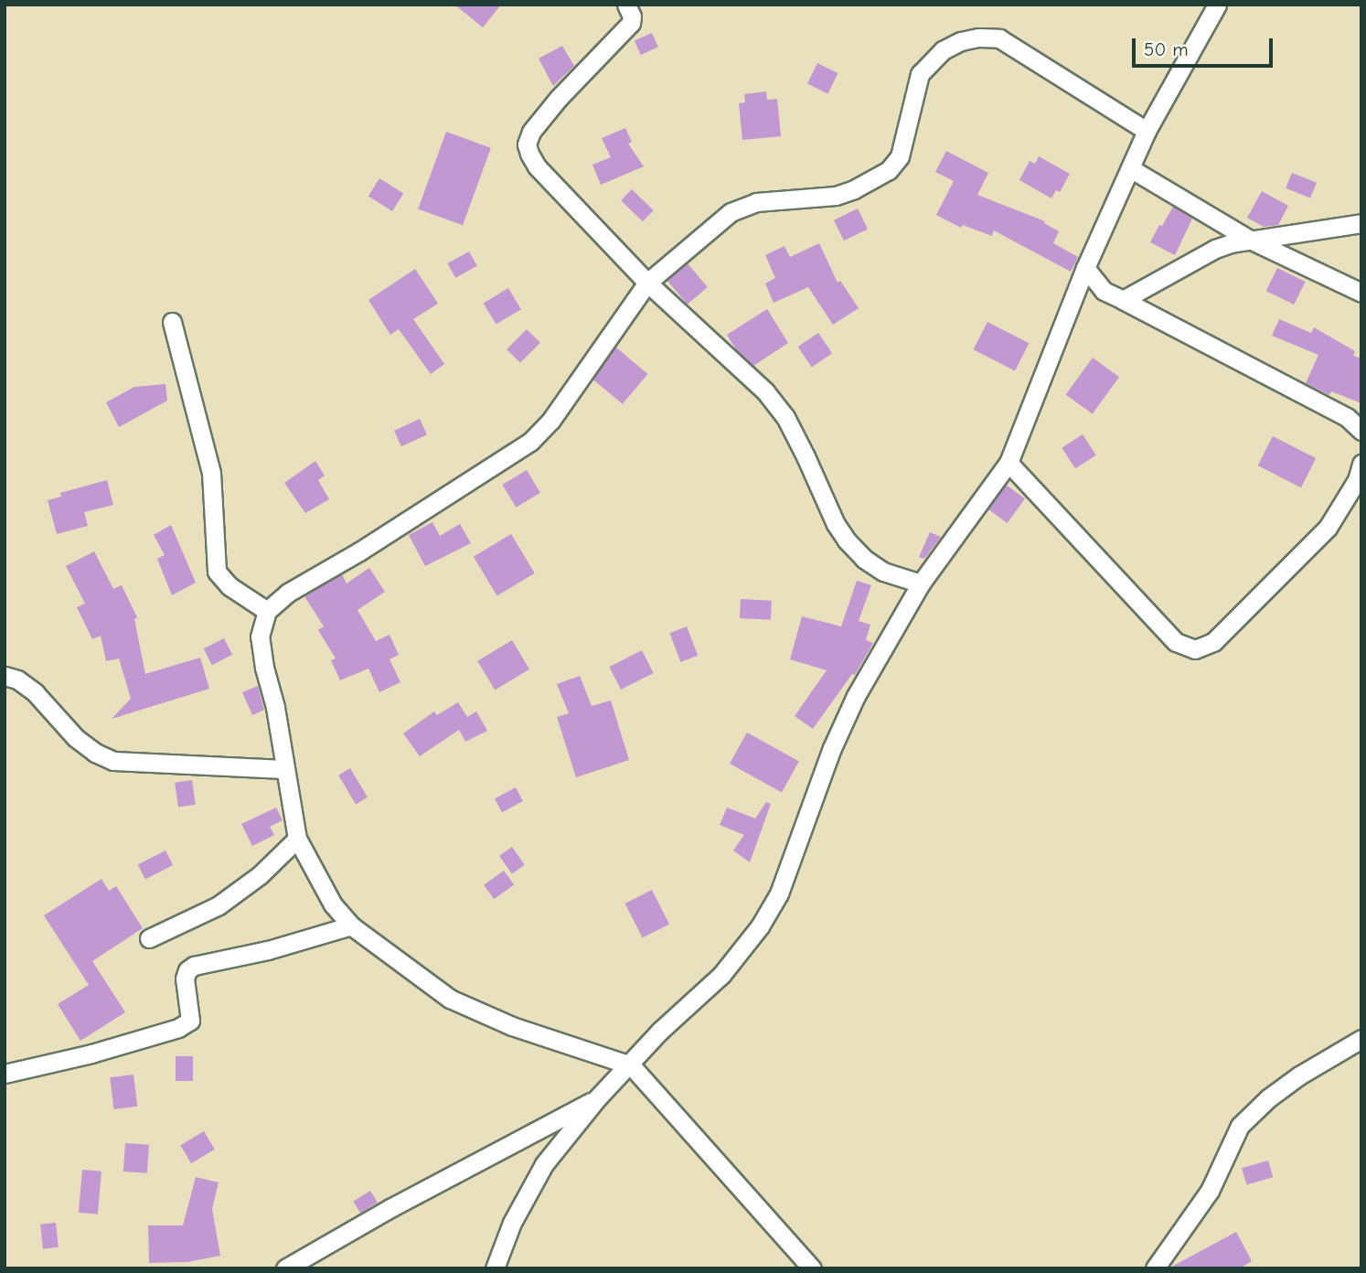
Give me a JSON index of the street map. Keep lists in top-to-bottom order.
{
  "scale_bar": "50 m"
}
